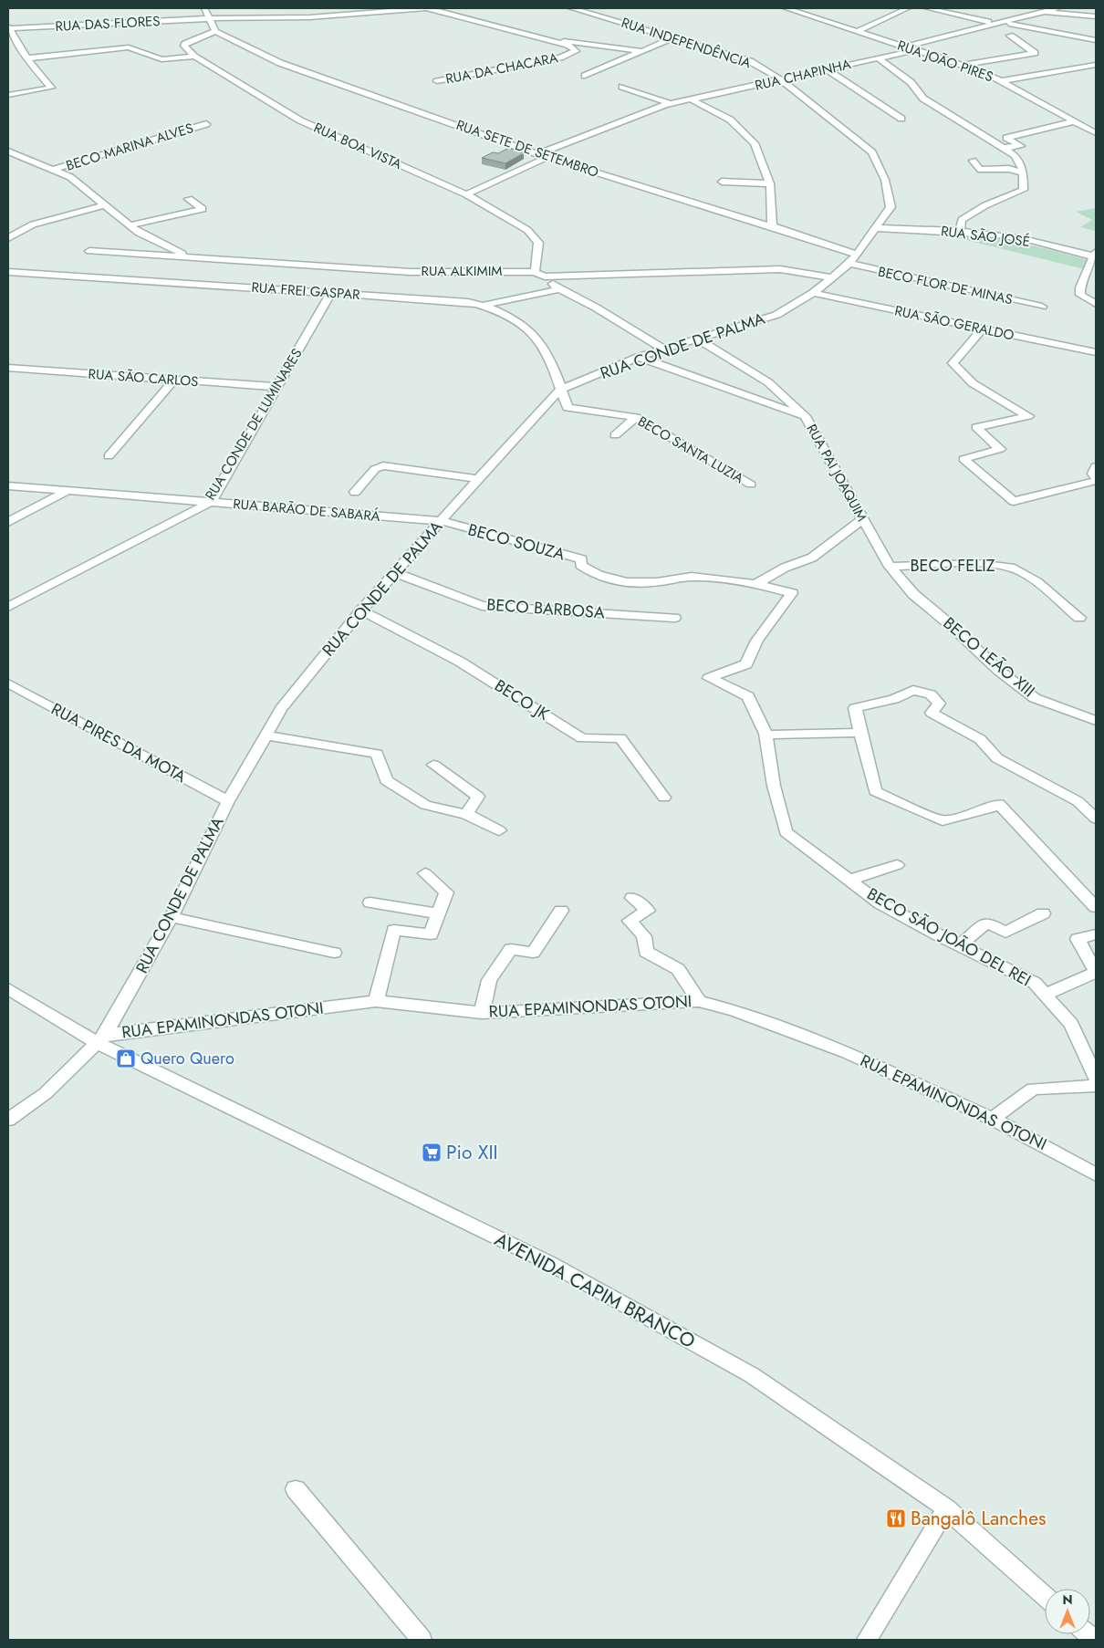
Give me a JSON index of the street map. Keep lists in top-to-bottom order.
{
  "streets": {
    "street": [
      "RUA DAS FLORES",
      "RUA INDEPENDÊNCIA",
      "RUA JOÃO PIRES",
      "RUA DA CHACARA",
      "RUA CHAPINHA",
      "RUA BOA VISTA",
      "BECO MARINA ALVES",
      "RUA SETE DE SETEMBRO",
      "RUA SÃO JOSÉ",
      "RUA ALKIMIM",
      "BECO FLOR DE MINAS",
      "RUA FREI GASPAR",
      "RUA SÃO GERALDO",
      "RUA CONDE DE PALMA",
      "RUA SÃO CARLOS",
      "RUA CONDE DE LUMINARES",
      "BECO SANTA LUZIA",
      "RUA PAI JOAQUIM",
      "RUA BARÃO DE SABARÁ",
      "BECO SOUZA",
      "BECO FELIZ",
      "BECO BARBOSA",
      "BECO LEÃO XIII",
      "BECO JK",
      "RUA PIRES DA MOTA",
      "BECO SÃO JOÃO DEL REI",
      "RUA EPAMINONDAS OTONI",
      "AVENIDA CAPIM BRANCO"
    ]
  },
  "crossings": [
    ["RUA INDEPENDÊNCIA", "RUA CHAPINHA"],
    ["RUA INDEPENDÊNCIA", "RUA SETE DE SETEMBRO"],
    ["RUA INDEPENDÊNCIA", "RUA SÃO JOSÉ"],
    ["RUA INDEPENDÊNCIA", "RUA ALKIMIM"],
    ["RUA INDEPENDÊNCIA", "BECO FLOR DE MINAS"],
    ["RUA INDEPENDÊNCIA", "RUA SÃO GERALDO"],
    ["RUA INDEPENDÊNCIA", "RUA CONDE DE PALMA"],
    ["RUA JOÃO PIRES", "RUA CHAPINHA"],
    ["RUA CHAPINHA", "RUA SETE DE SETEMBRO"],
    ["RUA BOA VISTA", "RUA ALKIMIM"],
    ["RUA FREI GASPAR", "RUA CONDE DE PALMA"],
    ["RUA FREI GASPAR", "RUA CONDE DE LUMINARES"],
    ["RUA FREI GASPAR", "BECO SANTA LUZIA"],
    ["RUA SÃO GERALDO", "RUA CONDE DE PALMA"],
    ["RUA CONDE DE PALMA", "BECO SANTA LUZIA"],
    ["RUA CONDE DE PALMA", "RUA PAI JOAQUIM"],
    ["RUA CONDE DE PALMA", "RUA BARÃO DE SABARÁ"],
    ["RUA CONDE DE PALMA", "BECO SOUZA"],
    ["RUA CONDE DE PALMA", "BECO BARBOSA"],
    ["RUA CONDE DE PALMA", "BECO JK"],
    ["RUA CONDE DE PALMA", "RUA PIRES DA MOTA"],
    ["RUA CONDE DE PALMA", "RUA EPAMINONDAS OTONI"],
    ["RUA CONDE DE PALMA", "AVENIDA CAPIM BRANCO"],
    ["RUA SÃO CARLOS", "RUA CONDE DE LUMINARES"],
    ["RUA CONDE DE LUMINARES", "RUA BARÃO DE SABARÁ"],
    ["RUA PAI JOAQUIM", "BECO FELIZ"],
    ["RUA PAI JOAQUIM", "BECO LEÃO XIII"],
    ["RUA BARÃO DE SABARÁ", "BECO SOUZA"],
    ["RUA EPAMINONDAS OTONI", "AVENIDA CAPIM BRANCO"]
  ],
  "places": {
    "shop": ["Quero Quero"],
    "supermarket": ["Pio XII"],
    "restaurant": ["Bangalô Lanches"]
  },
  "north": "top"
}
